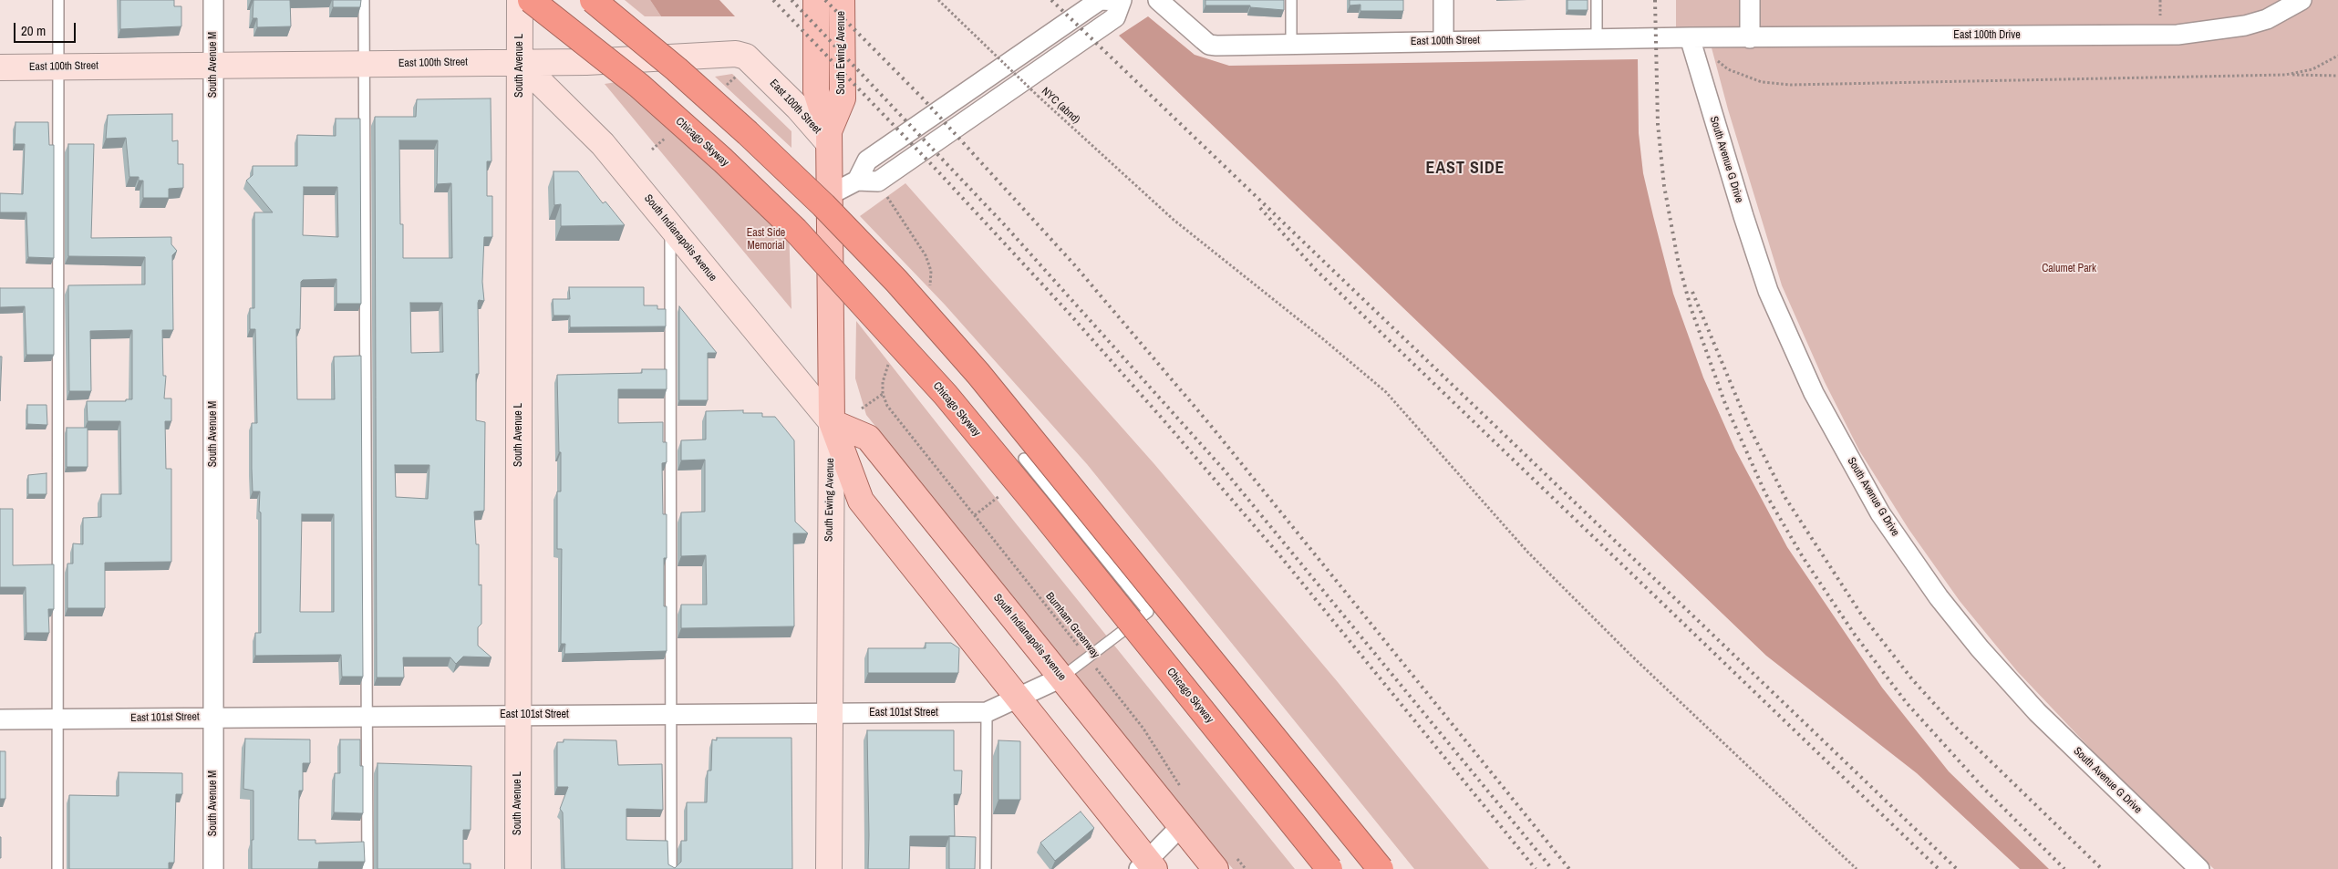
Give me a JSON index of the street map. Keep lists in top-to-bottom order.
{
  "streets": {
    "highway": ["Chicago Skyway"],
    "main road": [
      "East 100th Street",
      "South Ewing Avenue",
      "South Avenue L",
      "South Indianapolis Avenue"
    ],
    "street": [
      "East 100th Drive",
      "South Avenue M",
      "South Avenue G Drive",
      "East 101st Street"
    ],
    "path": ["NYC (abnd)", "Burnham Greenway"]
  },
  "crossings": [
    ["East 100th Drive", "East 100th Street"],
    ["East 100th Street", "South Ewing Avenue"],
    ["East 100th Street", "South Avenue M"],
    ["East 100th Street", "South Avenue L"],
    ["East 100th Street", "South Avenue G Drive"],
    ["East 100th Street", "South Indianapolis Avenue"],
    ["South Ewing Avenue", "South Indianapolis Avenue"],
    ["South Ewing Avenue", "East 101st Street"],
    ["South Avenue M", "East 101st Street"],
    ["South Avenue L", "South Indianapolis Avenue"],
    ["South Avenue L", "East 101st Street"],
    ["South Indianapolis Avenue", "East 101st Street"]
  ],
  "districts": ["EAST SIDE"],
  "parks": ["East Side Memorial", "Calumet Park"],
  "scale_bar": "20 m"
}
